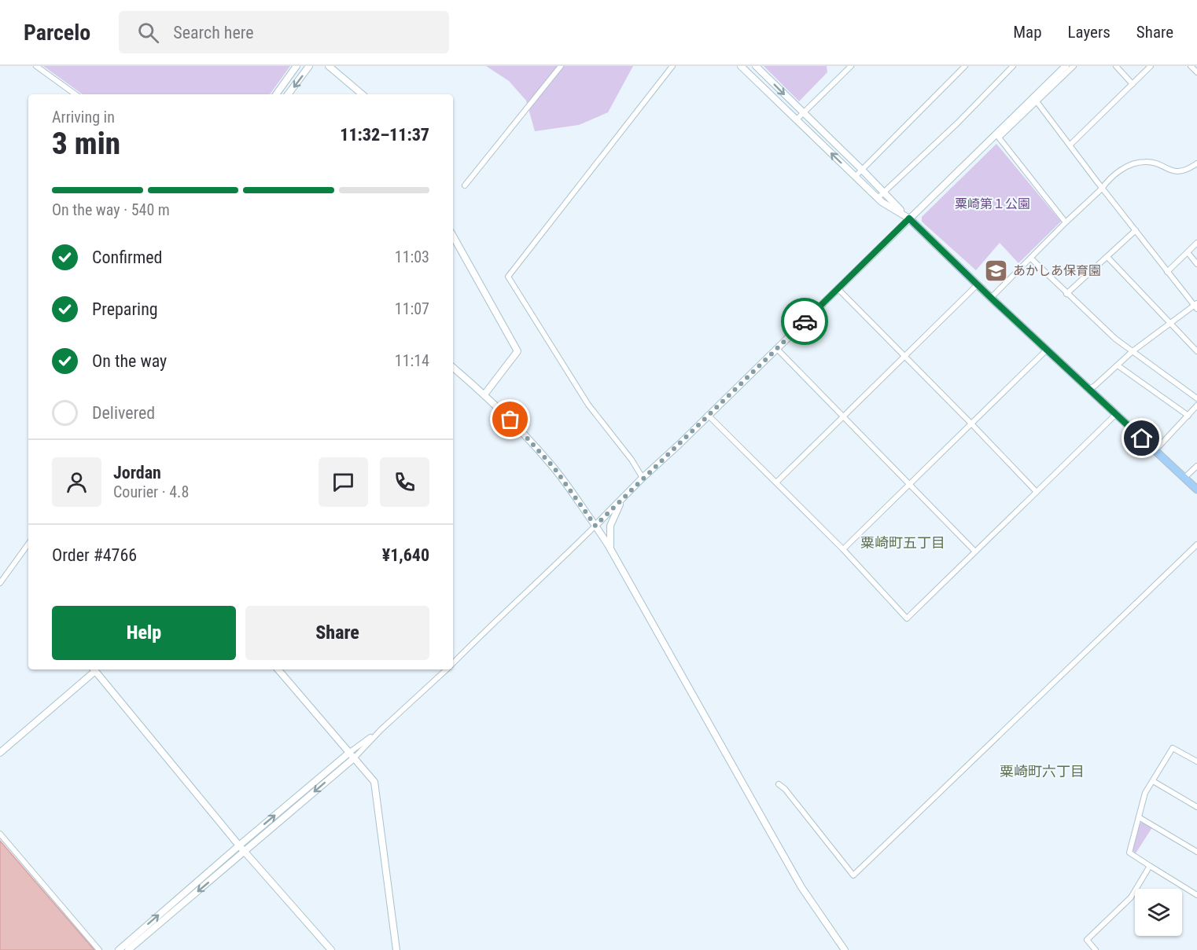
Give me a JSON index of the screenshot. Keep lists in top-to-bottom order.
{
  "districts": ["粟崎町五丁目", "粟崎町六丁目"],
  "parks": ["粟崎第１公園"],
  "places": {
    "school or university": ["あかしあ保育園"]
  },
  "page": {
    "header": "Parcelo",
    "search": "Search here",
    "nav": ["Map", "Layers", "Share"],
    "heading": ["3 min", "Arriving in", "11:32–11:37"],
    "panel": [
      "Jordan",
      "Courier · 4.8",
      "Order #4766",
      "¥1,640"
    ],
    "bar": "On the way · 540 m",
    "list": [
      ["Confirmed", "11:03"],
      ["Preparing", "11:07"],
      ["On the way", "11:14"],
      "Delivered"
    ],
    "buttons": ["Help", "Share"]
  }
}
